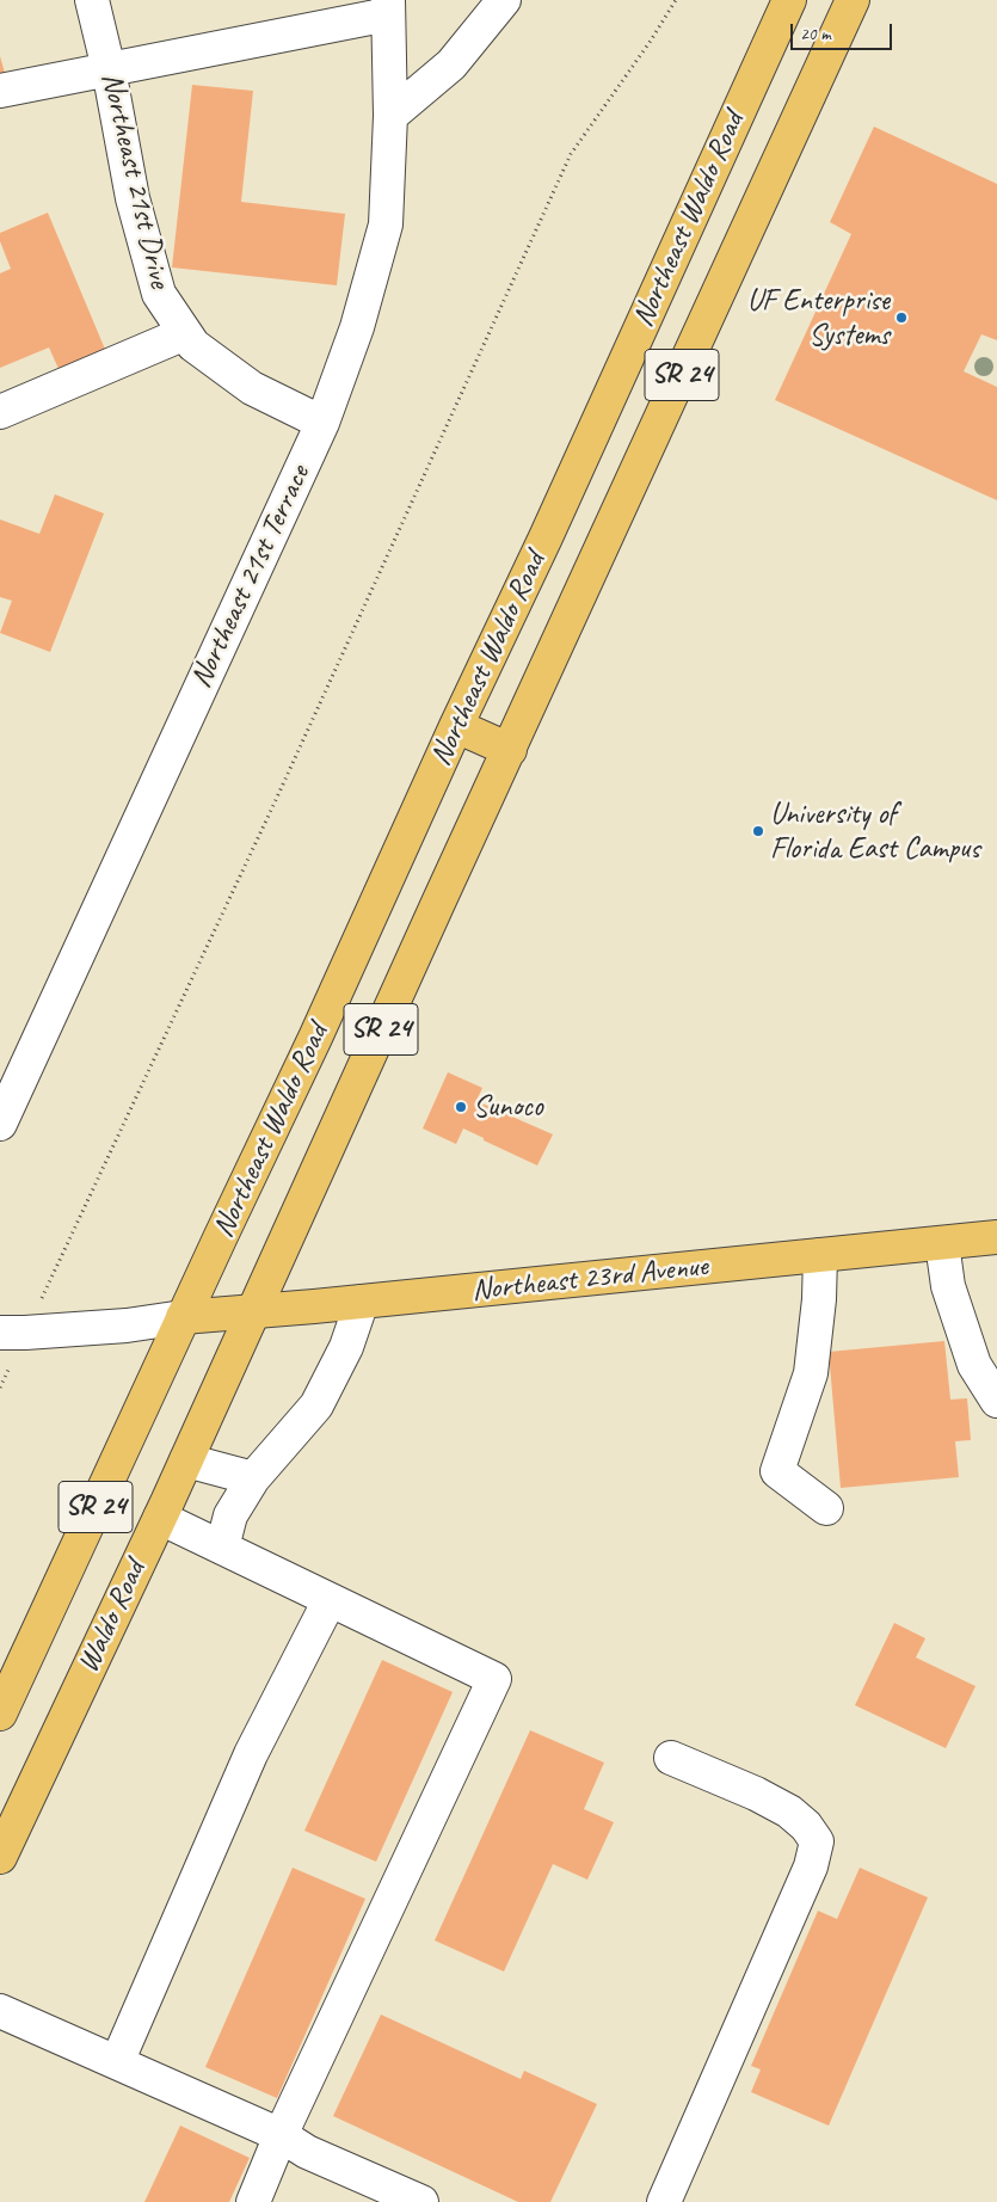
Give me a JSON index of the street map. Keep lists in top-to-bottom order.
{
  "streets": {
    "main road": [
      "Northeast Waldo Road",
      "SR 24",
      "Northeast 23rd Avenue",
      "Waldo Road"
    ],
    "street": ["Northeast 21st Drive", "Northeast 21st Terrace"]
  },
  "crossings": [
    ["Northeast 21st Drive", "Northeast 21st Terrace"],
    ["Northeast Waldo Road", "Northeast 23rd Avenue"],
    ["Northeast Waldo Road", "Waldo Road"],
    ["Northeast 23rd Avenue", "Waldo Road"]
  ],
  "places": ["UF Enterprise Systems", "University of Florida East Campus", "Sunoco"],
  "scale_bar": "20 m"
}
